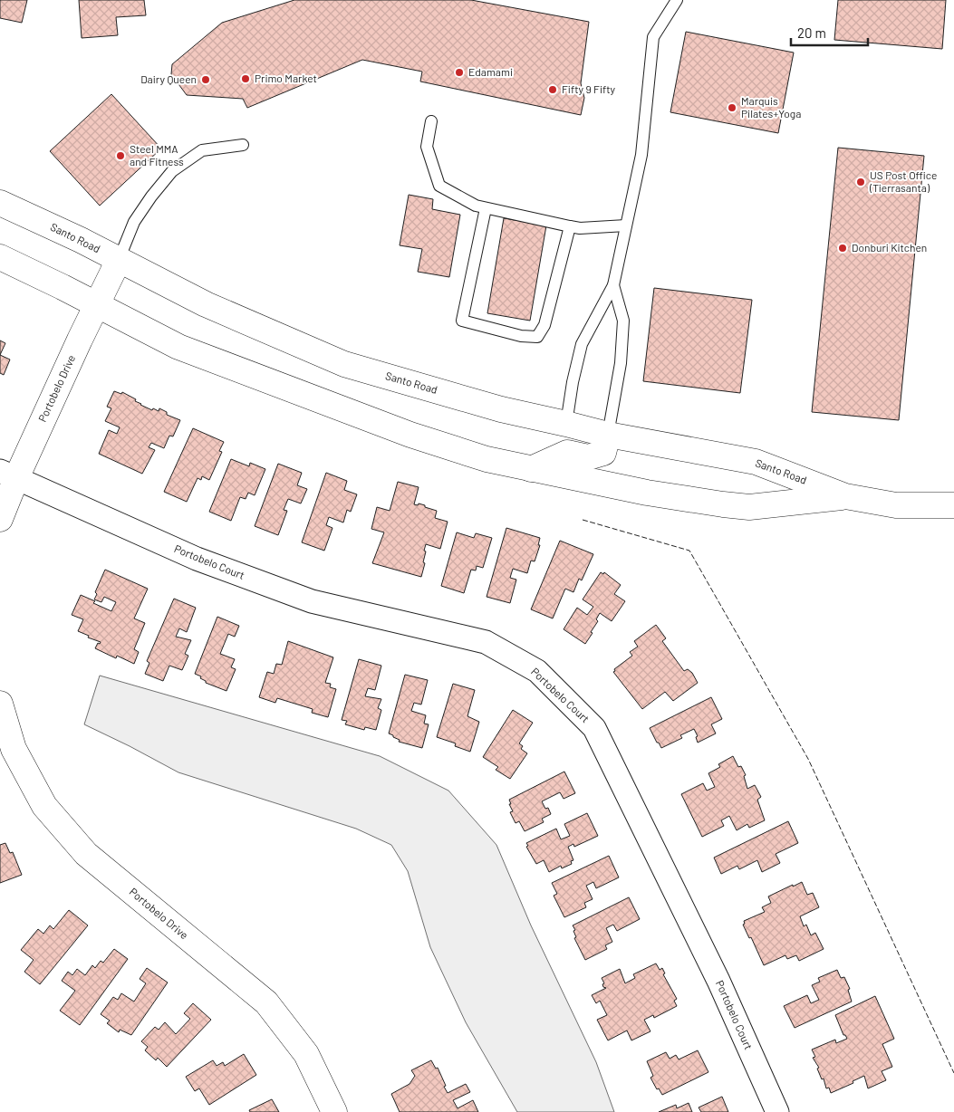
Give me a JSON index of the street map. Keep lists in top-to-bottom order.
{
  "streets": {
    "main road": ["Santo Road", "Portobelo Drive"],
    "street": ["Portobelo Court"]
  },
  "crossings": [
    ["Santo Road", "Portobelo Drive"],
    ["Portobelo Drive", "Portobelo Court"]
  ],
  "places": [
    "Edamami",
    "Primo Market",
    "Dairy Queen",
    "Fifty 9 Fifty",
    "Marquis Pilates+Yoga",
    "Steel MMA and Fitness",
    "US Post Office (Tierrasanta)",
    "Donburi Kitchen"
  ],
  "scale_bar": "20 m"
}
